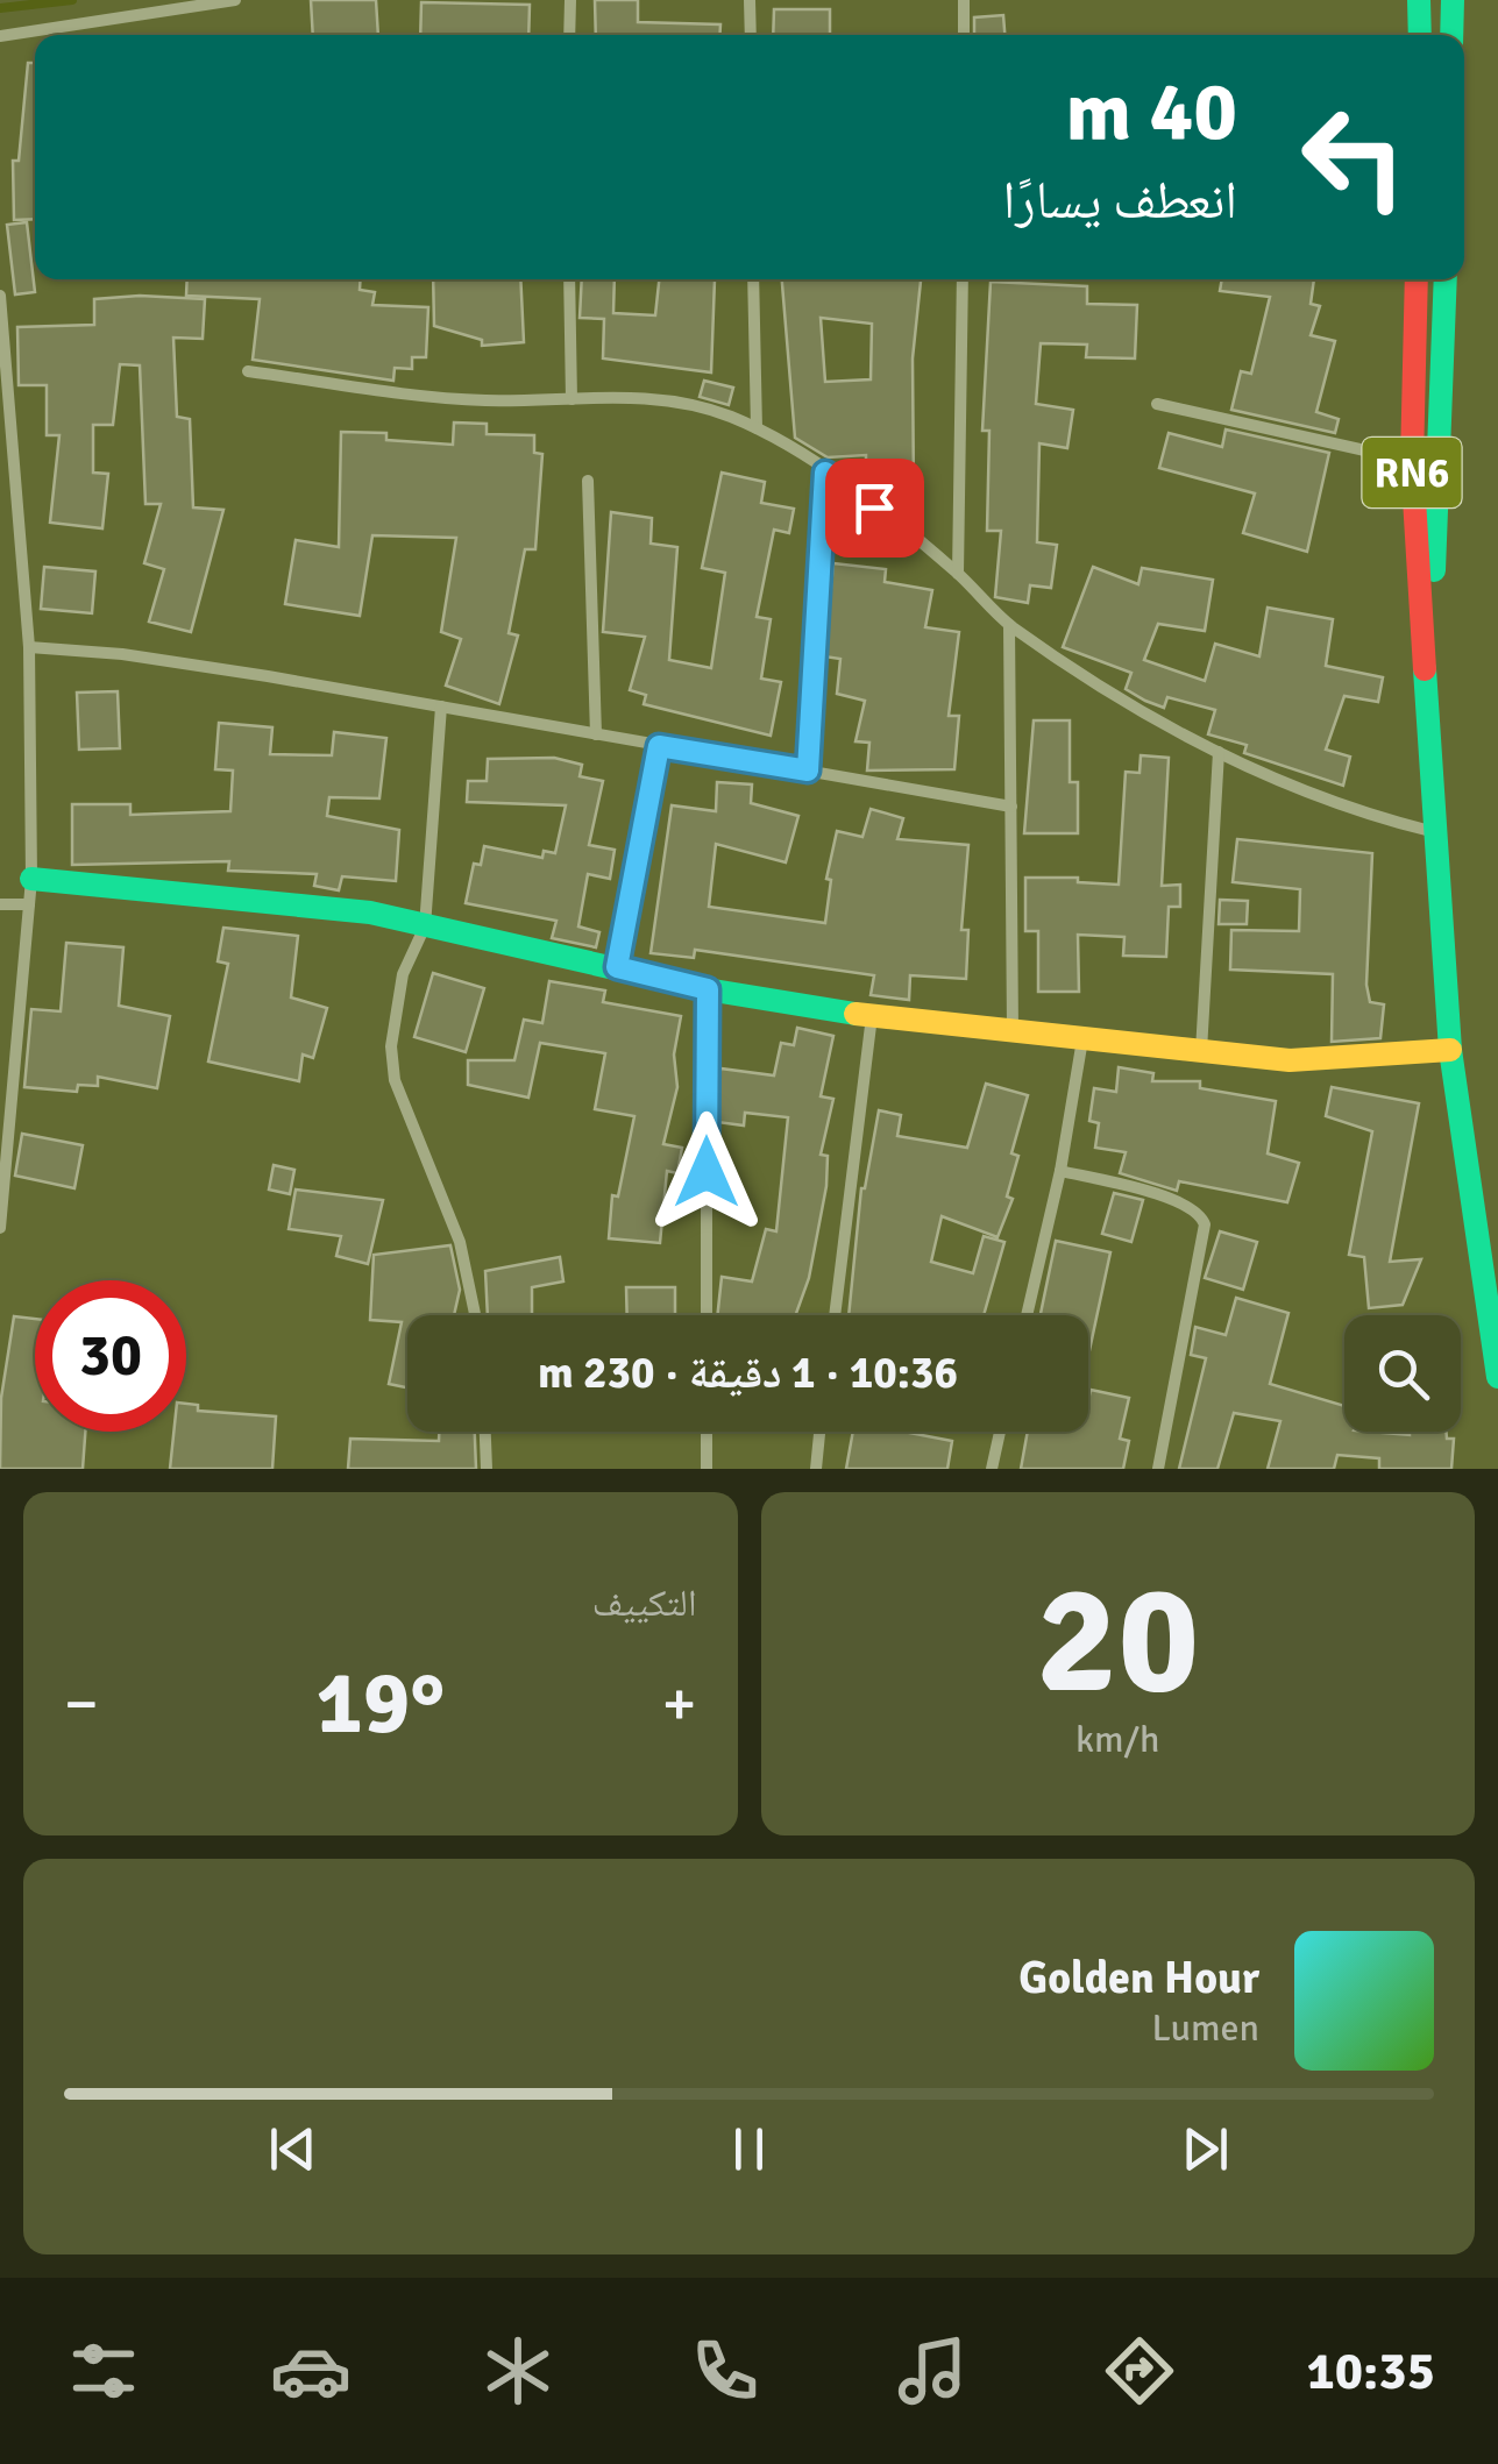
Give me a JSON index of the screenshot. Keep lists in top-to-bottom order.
{
  "streets": {
    "main road": ["RN6"]
  },
  "page": {
    "turn": ["40 m", "انعطف يسارًا"],
    "limit": "30",
    "trip": "10:36 · 1 دقيقة · 230 m",
    "tile": [
      ["20", "km/h"],
      "التكييف"
    ],
    "heat": ["−", "19°", "+"],
    "song": ["Golden Hour", "Lumen"],
    "tabs": "10:35"
  }
}
